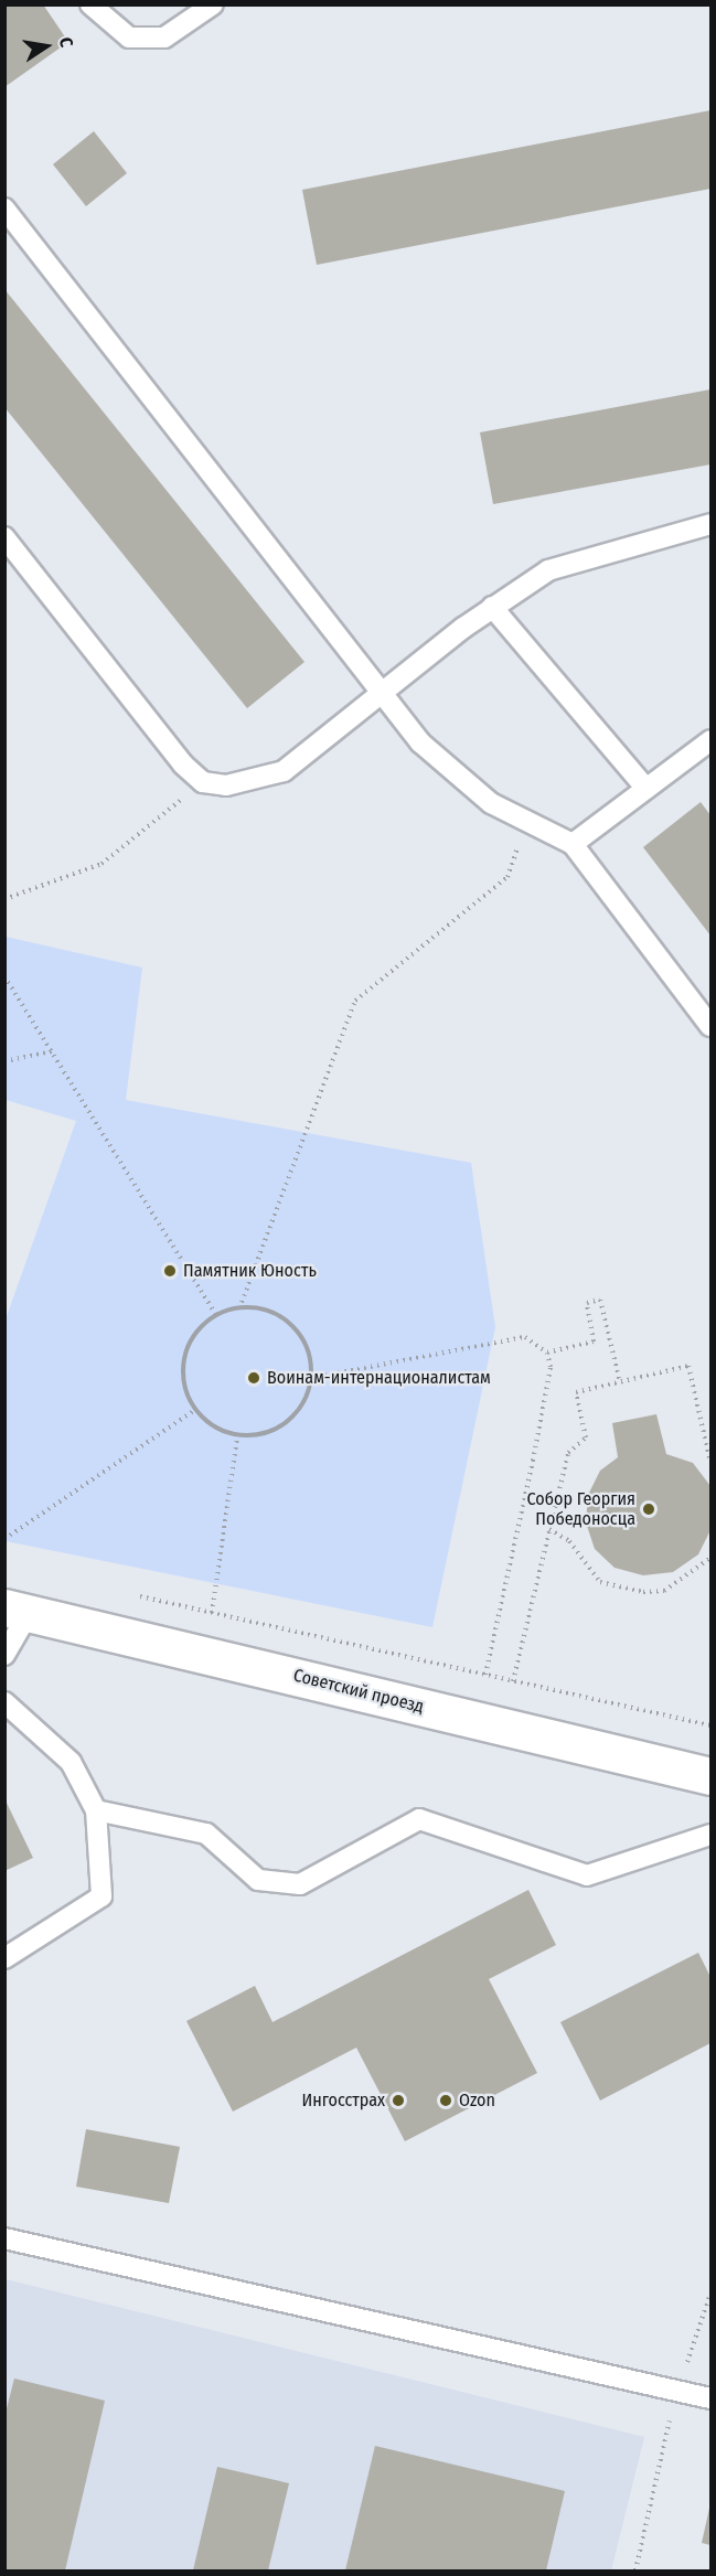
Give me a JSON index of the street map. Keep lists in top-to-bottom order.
{
  "streets": {
    "street": ["Советский проезд"]
  },
  "places": [
    "Памятник Юность",
    "Воинам-интернационалистам",
    "Собор Георгия Победоносца",
    "Ингосстрах",
    "Ozon"
  ],
  "north": "right"
}
